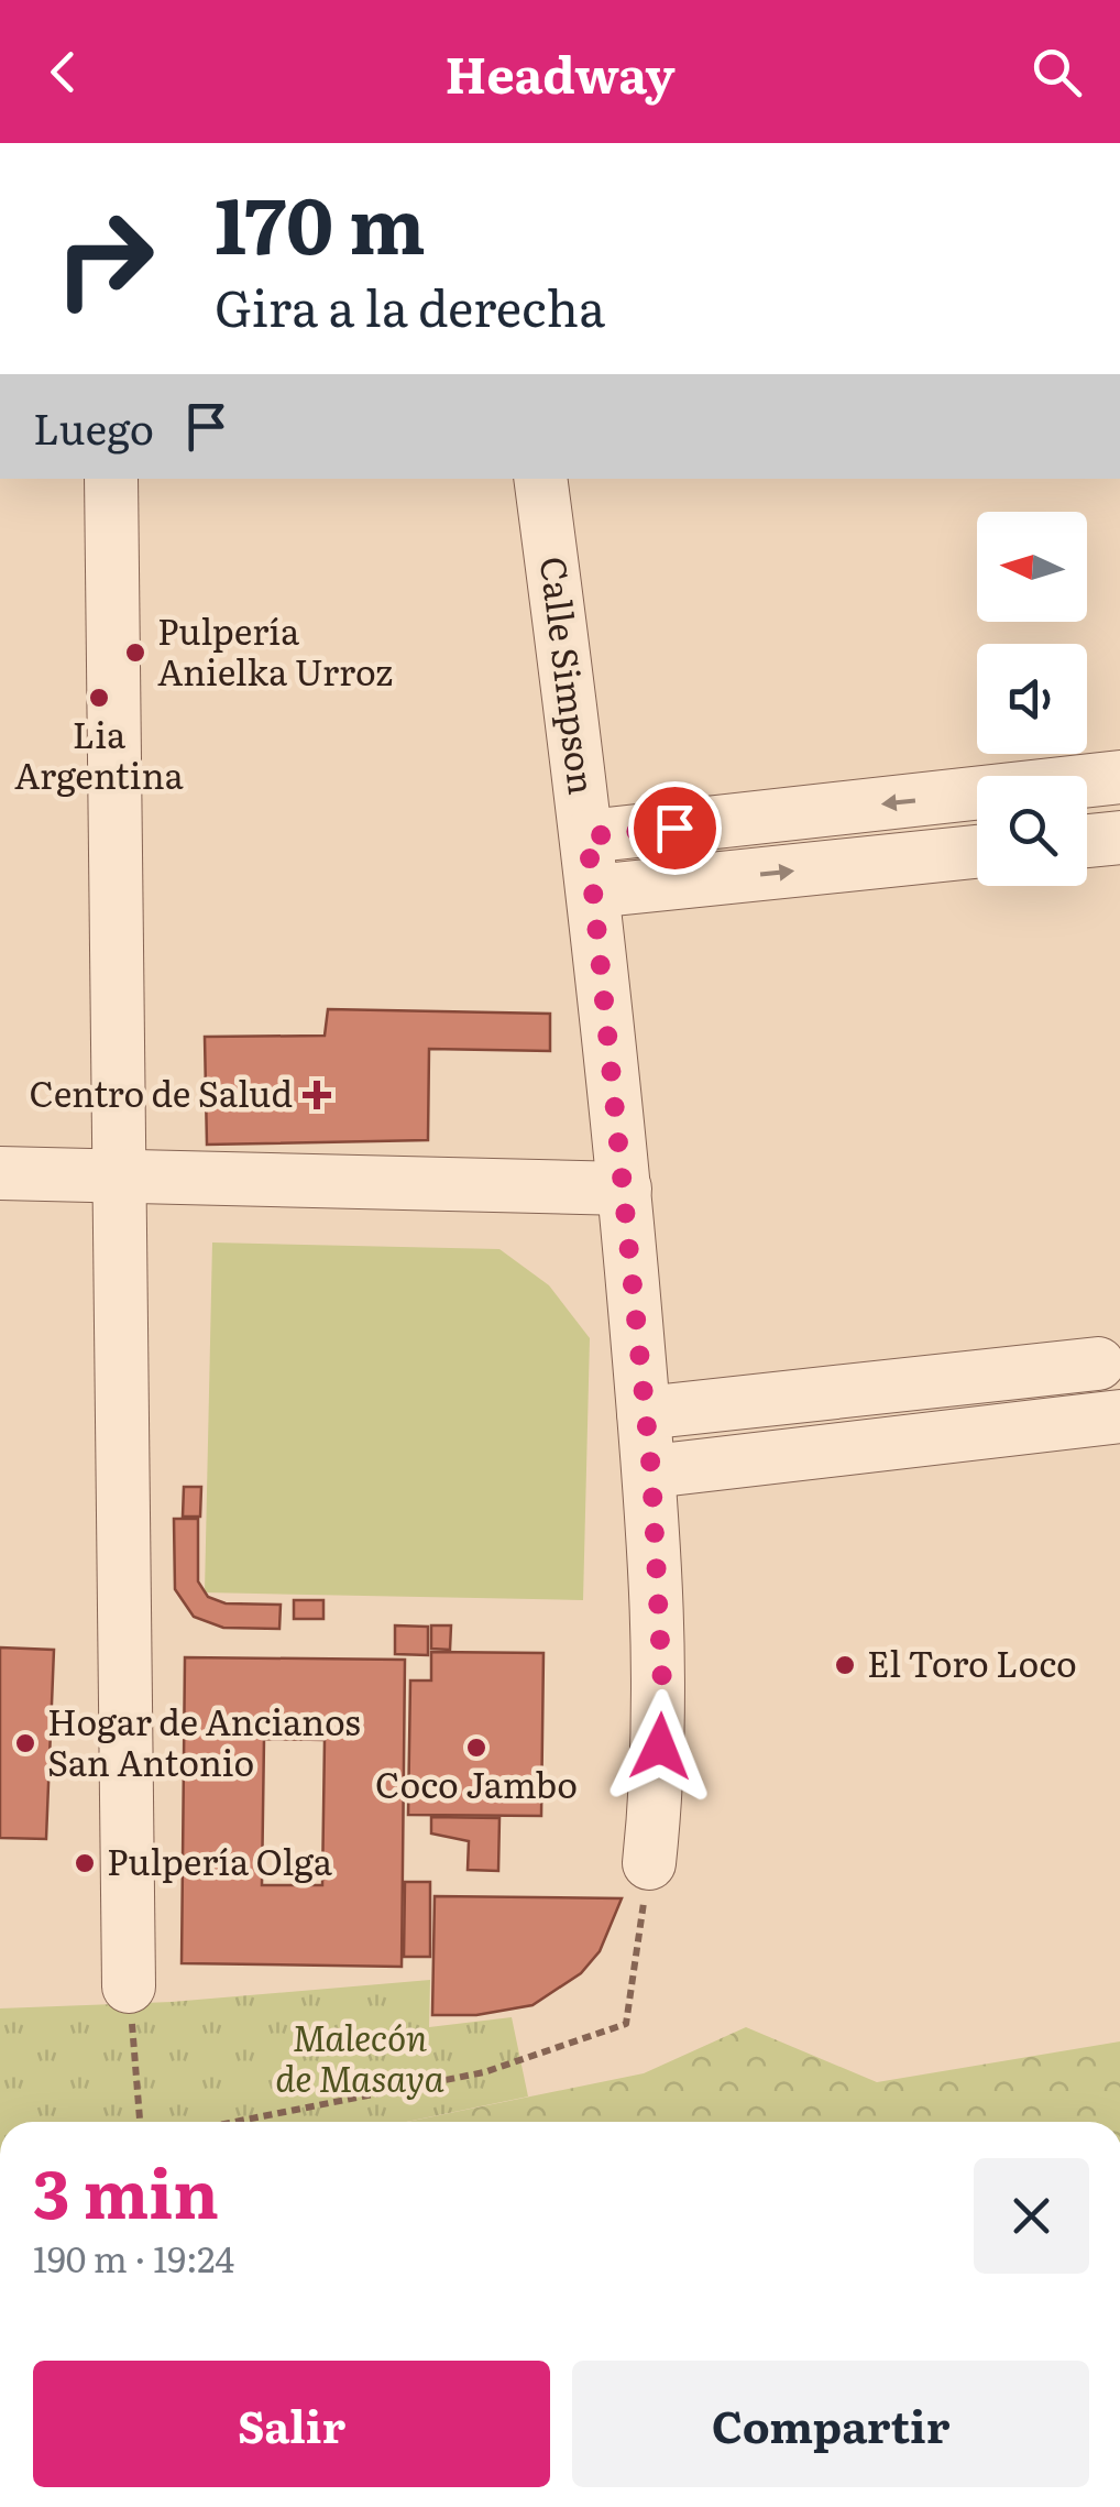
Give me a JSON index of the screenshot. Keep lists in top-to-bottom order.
{
  "streets": {
    "street": ["Calle Simpson"]
  },
  "parks": ["Malecón de Masaya"],
  "places": {
    "other": [
      "Pulpería Anielka Urroz",
      "Lia Argentina",
      "El Toro Loco",
      "Hogar de Ancianos San Antonio",
      "Coco Jambo",
      "Pulpería Olga"
    ],
    "health": ["Centro de Salud"]
  },
  "north": "left",
  "page": {
    "header": "Headway",
    "turn": ["170 m", "Gira a la derecha"],
    "then": "Luego",
    "heading": ["3 min", "190 m · 19:24"],
    "buttons": ["Salir", "Compartir"]
  }
}
